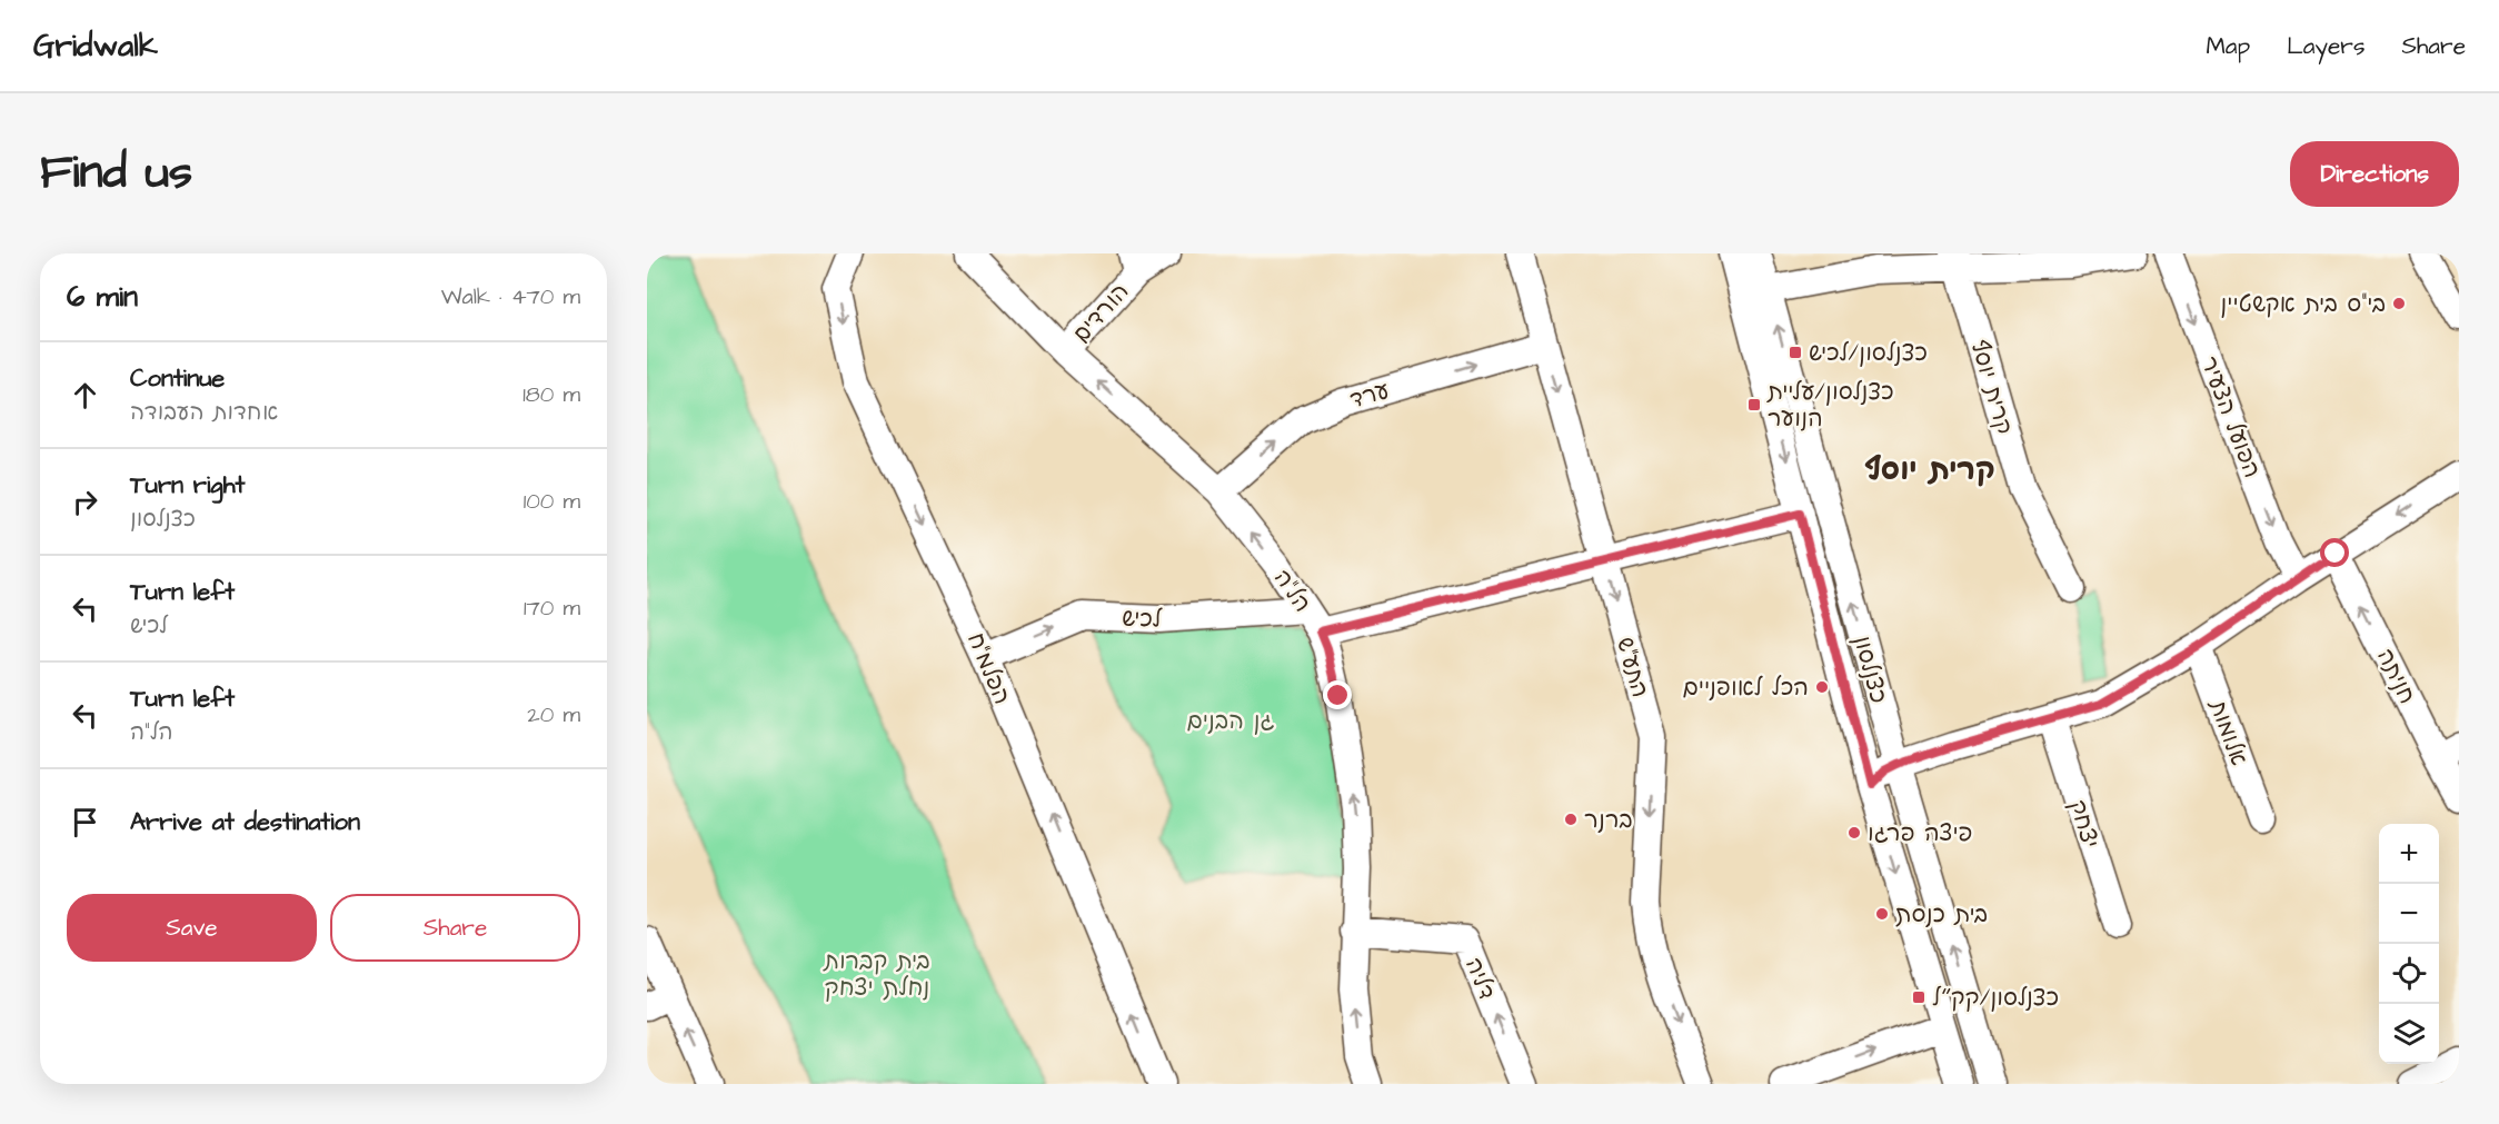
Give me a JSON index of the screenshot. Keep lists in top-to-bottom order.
{
  "streets": {
    "street": [
      "הורדים",
      "קרית יוסף",
      "ערד",
      "הפועל הצעיר",
      "הל\"ה",
      "לכיש",
      "התע\"ש",
      "הפלמ\"ח",
      "כצנלסון",
      "חניתה",
      "אלומות",
      "יצחק",
      "דליה"
    ]
  },
  "crossings": [
    ["הורדים", "הל\"ה"],
    ["ערד", "הל\"ה"],
    ["ערד", "התע\"ש"],
    ["הל\"ה", "לכיש"],
    ["הל\"ה", "דליה"],
    ["לכיש", "הפלמ\"ח"]
  ],
  "one_way": [
    "הפועל הצעיר",
    "הל\"ה",
    "לכיש",
    "התע\"ש",
    "חניתה",
    "דליה"
  ],
  "districts": ["קרית יוסף"],
  "parks": ["גן הבנים", "בית קברות נחלת יצחק"],
  "places": {
    "other": [
      "בי\"ס בית אקשטיין",
      "הכל לאופניים",
      "ברנר",
      "פיצה פרגו",
      "בית כנסת"
    ],
    "transit": ["כצנלסון/לכיש", "כצנלסון/עליית הנוער", "כצנלסון/קק״ל"]
  },
  "page": {
    "header": "Gridwalk",
    "nav": ["Map", "Layers", "Share"],
    "title": "Find us",
    "buttons": [
      "Directions",
      ["Save", "Share"]
    ],
    "heading": ["6 min", "Walk · 470 m"],
    "list": [
      ["Continue", "אחדות העבודה", "180 m"],
      ["Turn right", "כצנלסון", "100 m"],
      ["Turn left", "לכיש", "170 m"],
      ["Turn left", "הל\"ה", "20 m"],
      "Arrive at destination"
    ],
    "map_buttons": ["+", "−"]
  }
}
